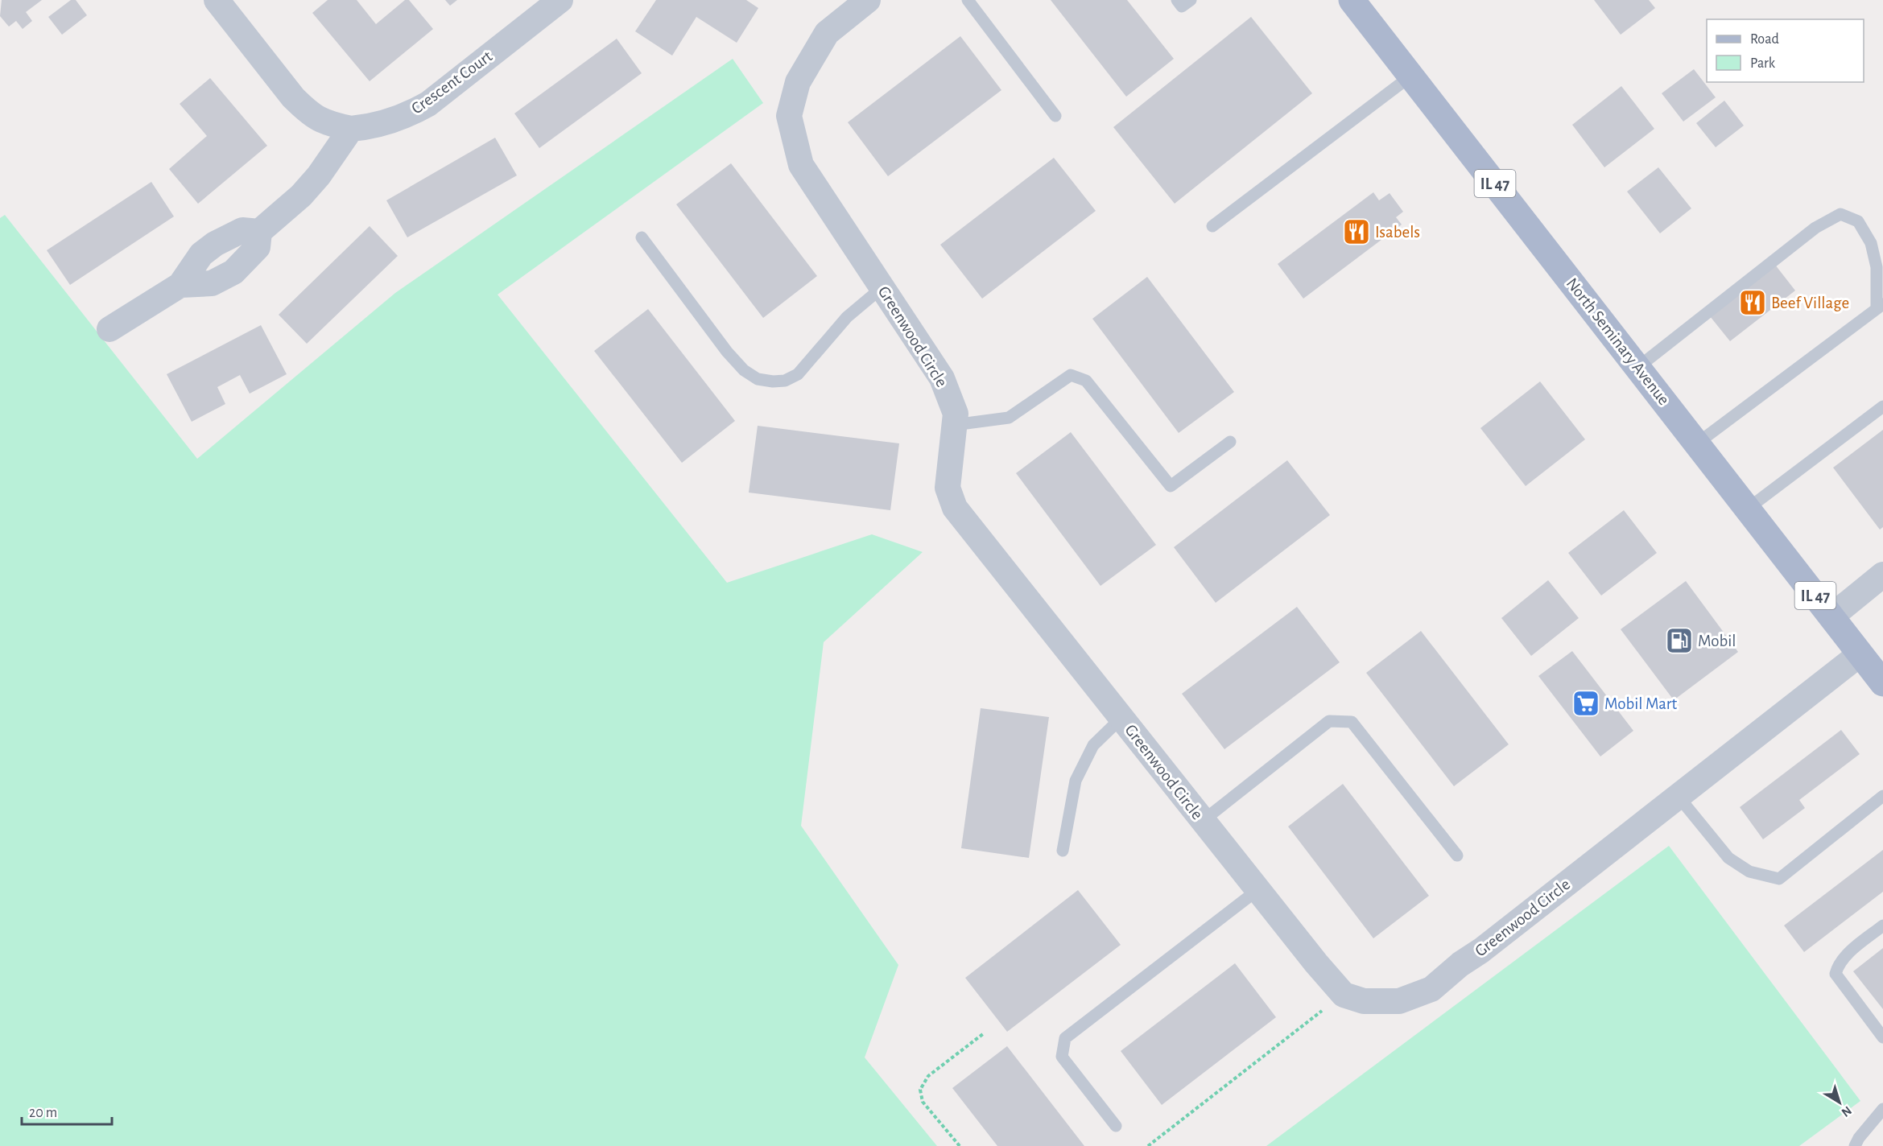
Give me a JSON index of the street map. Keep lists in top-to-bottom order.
{
  "streets": {
    "main road": ["IL 47", "North Seminary Avenue"],
    "street": ["Crescent Court", "Greenwood Circle"]
  },
  "crossings": [
    ["Greenwood Circle", "North Seminary Avenue"]
  ],
  "places": {
    "restaurant": ["Isabels", "Beef Village"],
    "fuel station": ["Mobil"],
    "supermarket": ["Mobil Mart"]
  },
  "legend": ["Road", "Park"],
  "scale_bar": "20 m",
  "north": "bottom right"
}
